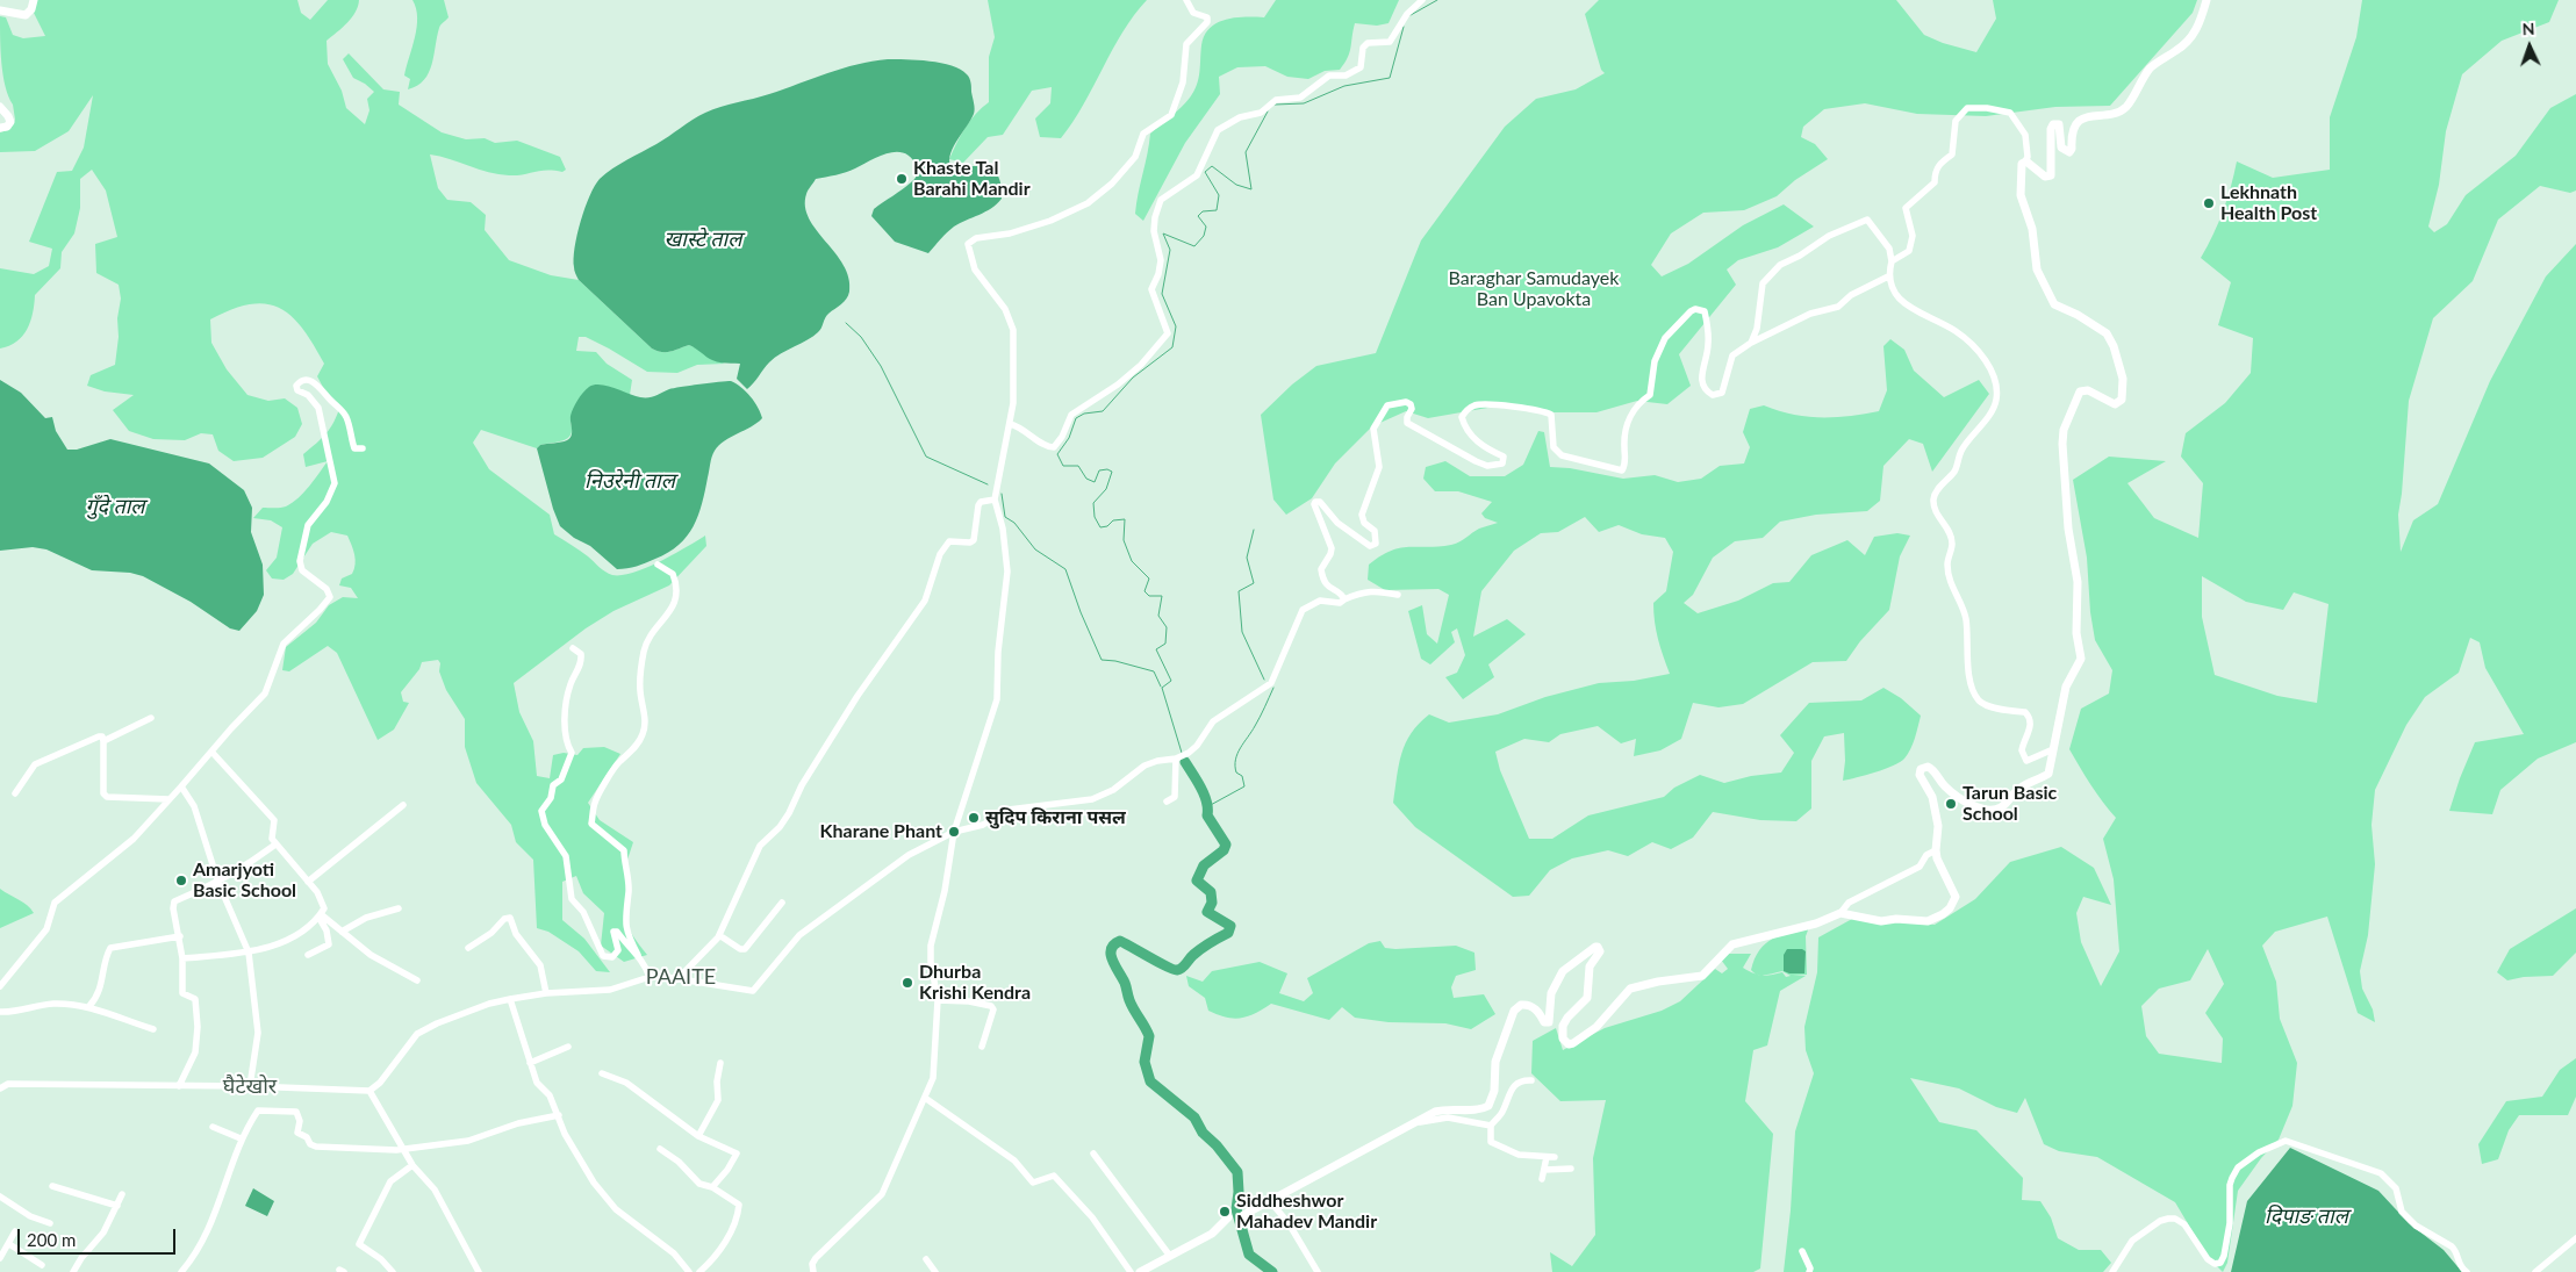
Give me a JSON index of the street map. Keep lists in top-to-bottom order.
{
  "districts": ["PAAITE", "घैटेखोर"],
  "water": [
    "खास्टे ताल",
    "निउरेनी ताल",
    "गुँदे ताल",
    "दिपाङ ताल"
  ],
  "parks": ["Baraghar Samudayek Ban Upavokta"],
  "places": [
    "Khaste Tal Barahi Mandir",
    "Lekhnath Health Post",
    "Tarun Basic School",
    "सुदिप किराना पसल",
    "Kharane Phant",
    "Amarjyoti Basic School",
    "Dhurba Krishi Kendra",
    "Siddheshwor Mahadev Mandir"
  ],
  "scale_bar": "200 m",
  "north": "top"
}
